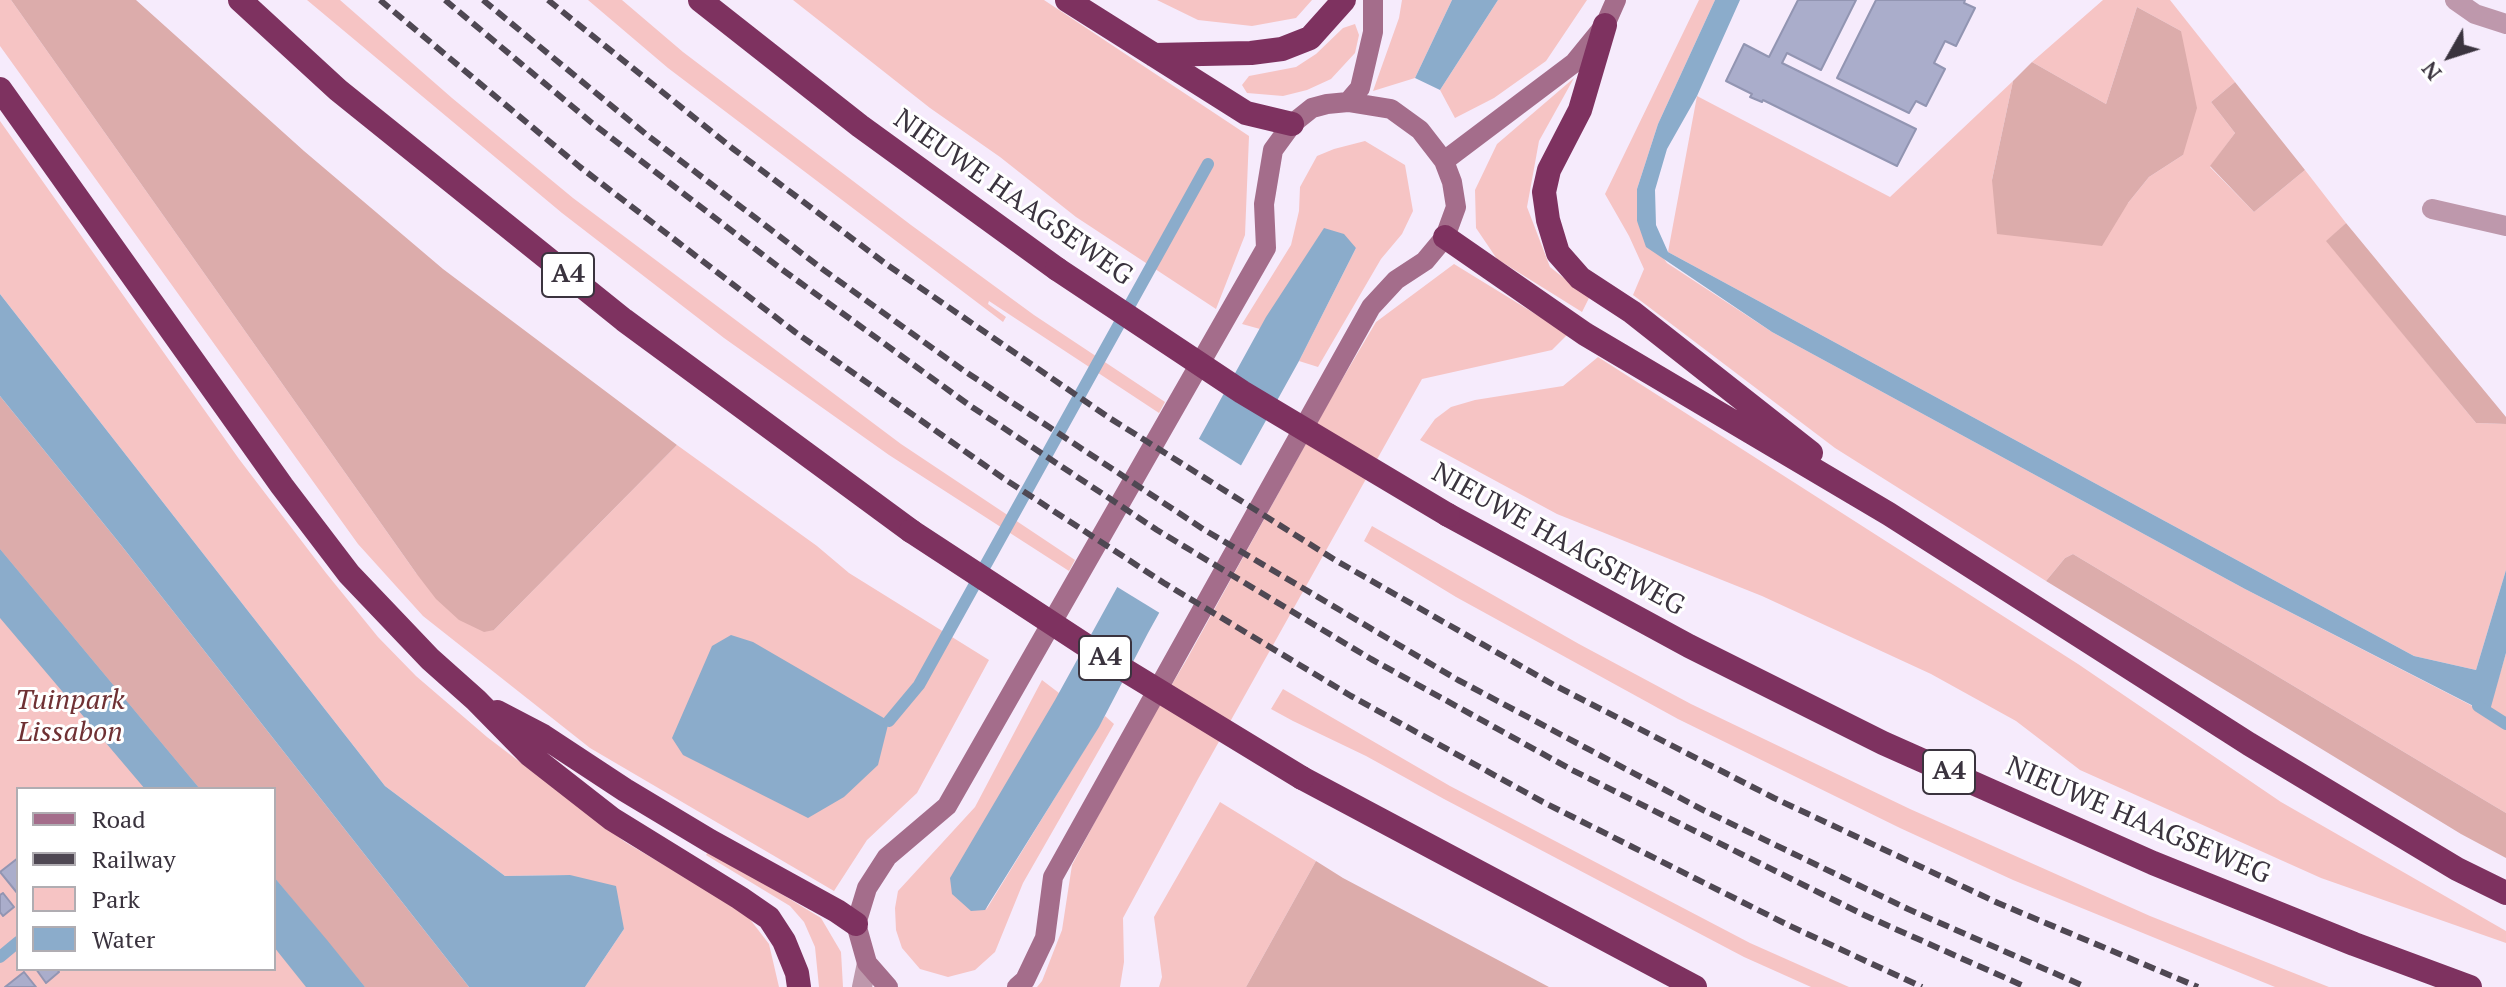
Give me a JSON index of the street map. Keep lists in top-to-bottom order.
{
  "streets": {
    "highway": ["NIEUWE HAAGSEWEG", "A4"]
  },
  "parks": ["Tuinpark Lissabon"],
  "legend": [
    "Road",
    "Railway",
    "Park",
    "Water"
  ],
  "north": "bottom left"
}
